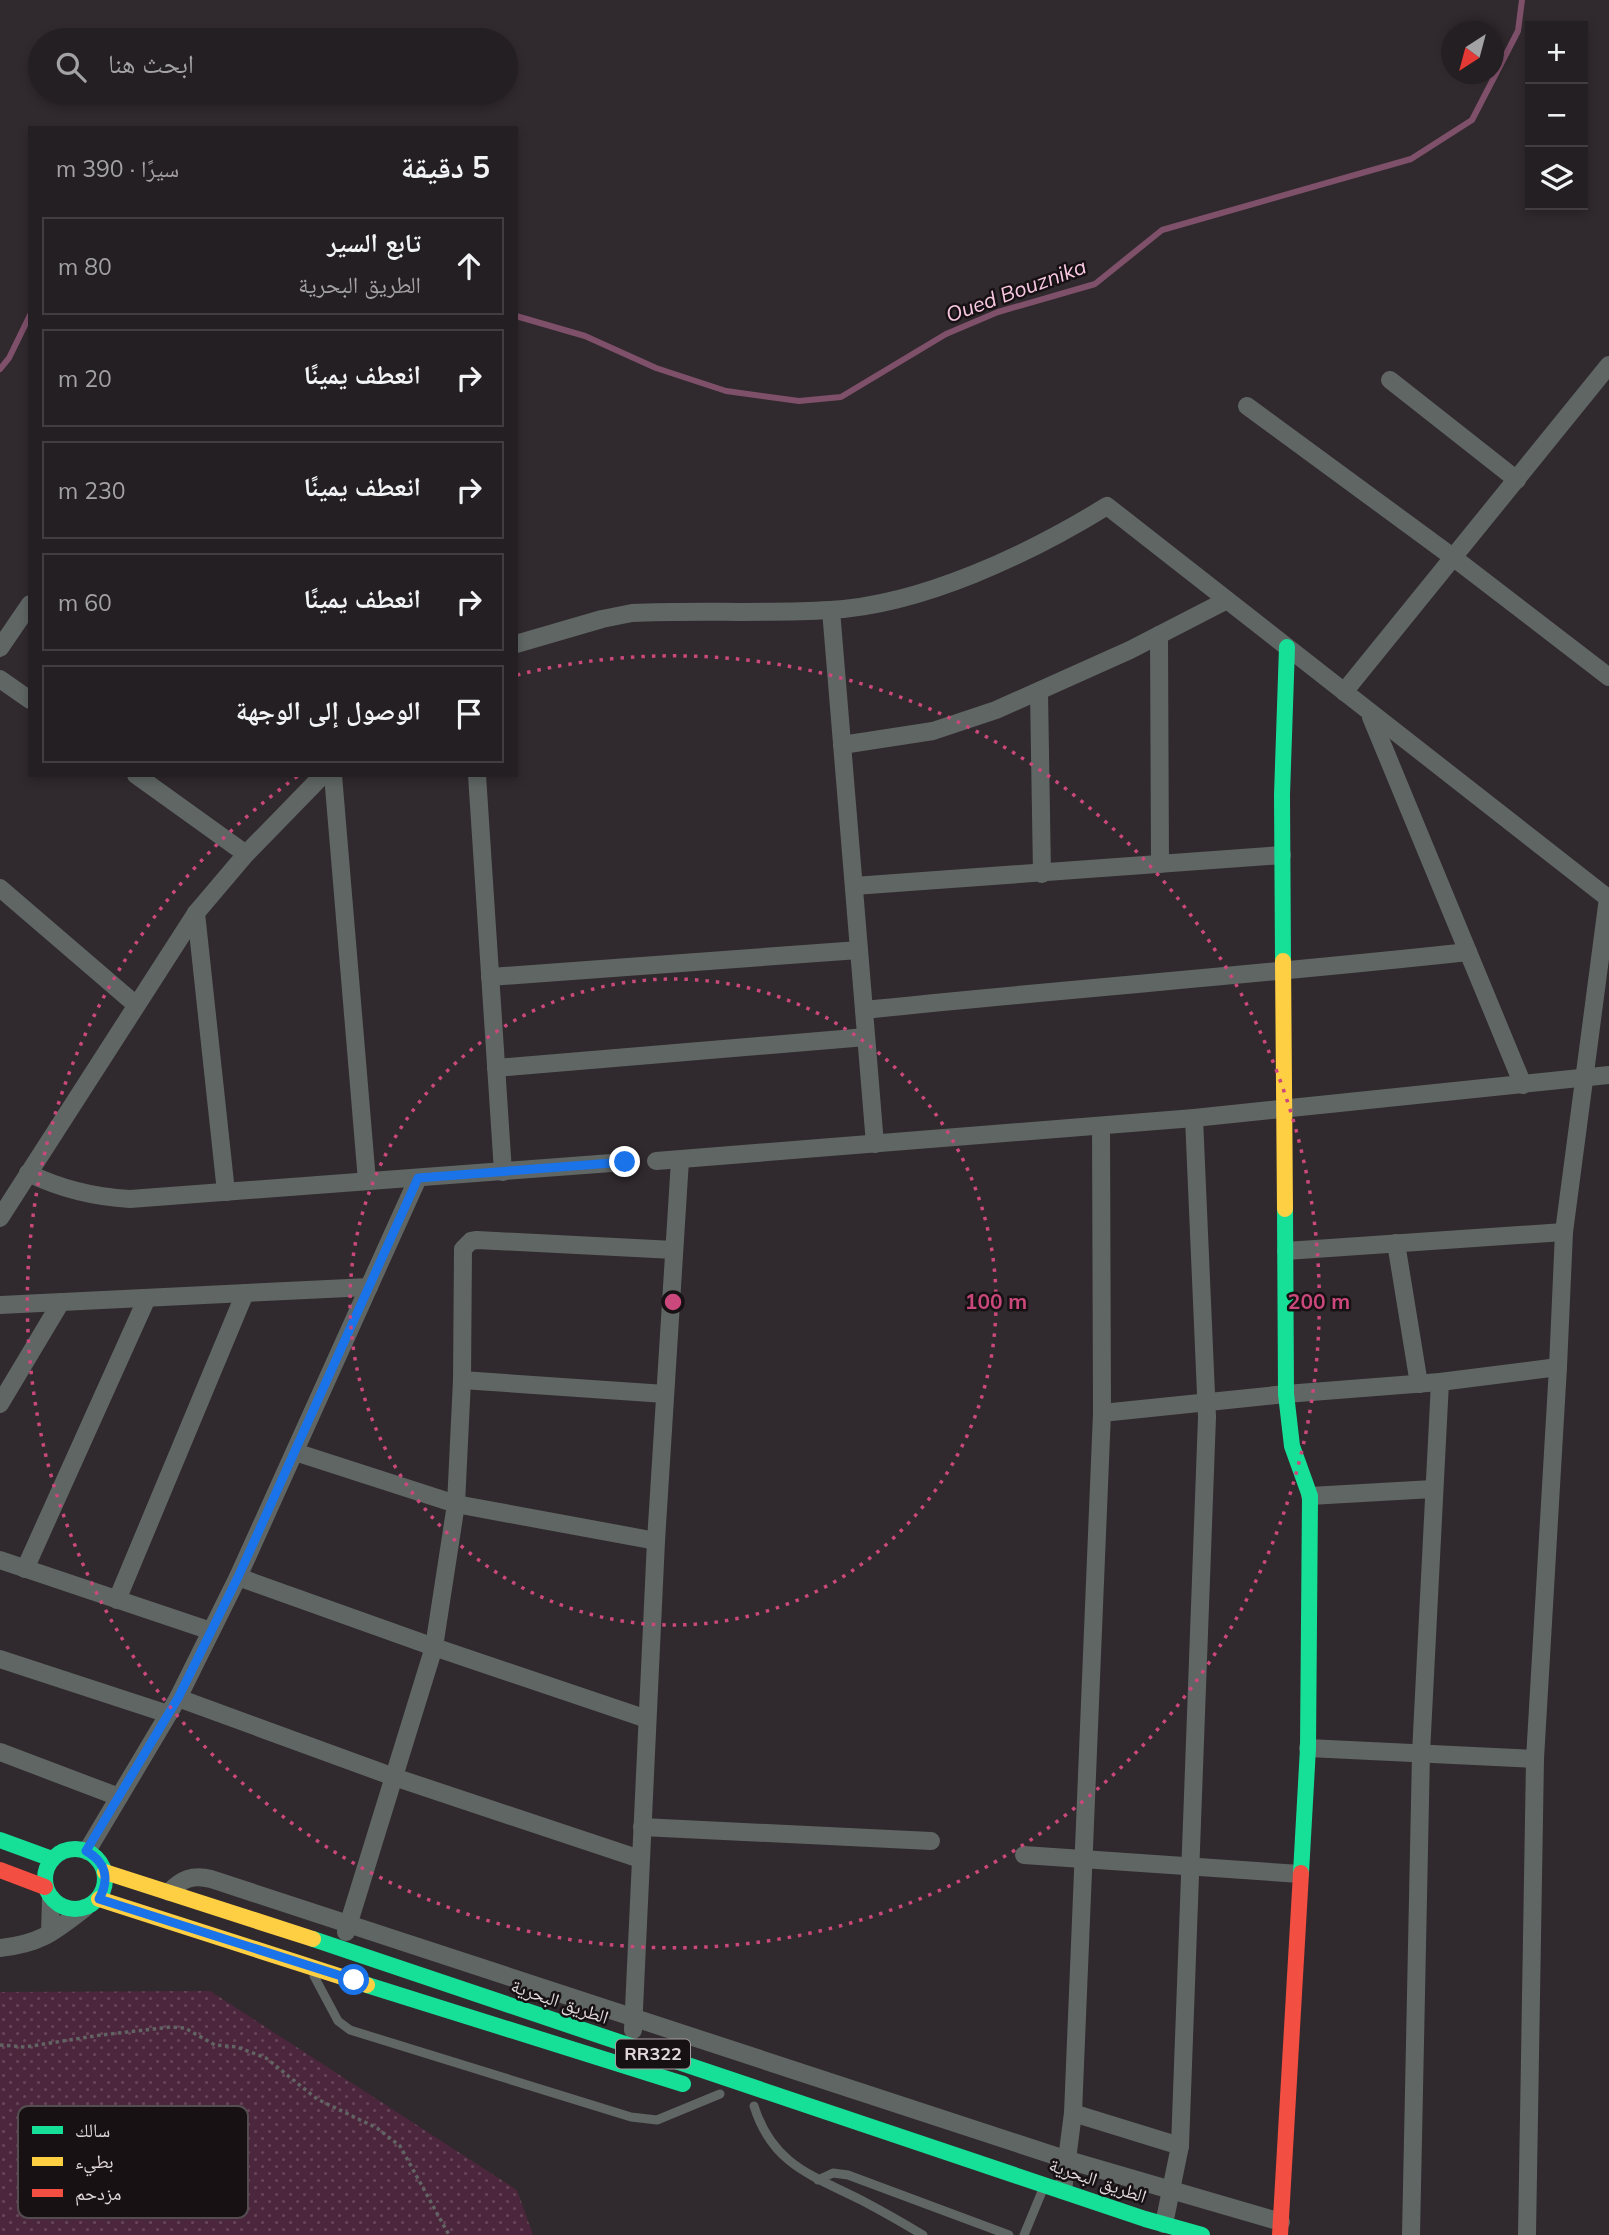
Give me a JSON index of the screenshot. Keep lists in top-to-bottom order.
{
  "streets": {
    "main road": ["الطريق البحرية", "RR322"]
  },
  "crossings": [
    ["الطريق البحرية", "RR322"]
  ],
  "water": ["Oued Bouznika"],
  "legend": ["سالك", "بطيء", "مزدحم"],
  "north": "bottom left",
  "page": {
    "map_buttons": ["+", "−"],
    "search": "ابحث هنا",
    "heading": ["5 دقيقة", "سيرًا · 390 m"],
    "list": [
      ["تابع السير", "الطريق البحرية", "80 m"],
      ["انعطف يمينًا", "20 m"],
      ["انعطف يمينًا", "230 m"],
      ["انعطف يمينًا", "60 m"],
      "الوصول إلى الوجهة"
    ]
  },
  "rings": ["100 m", "200 m"]
}
